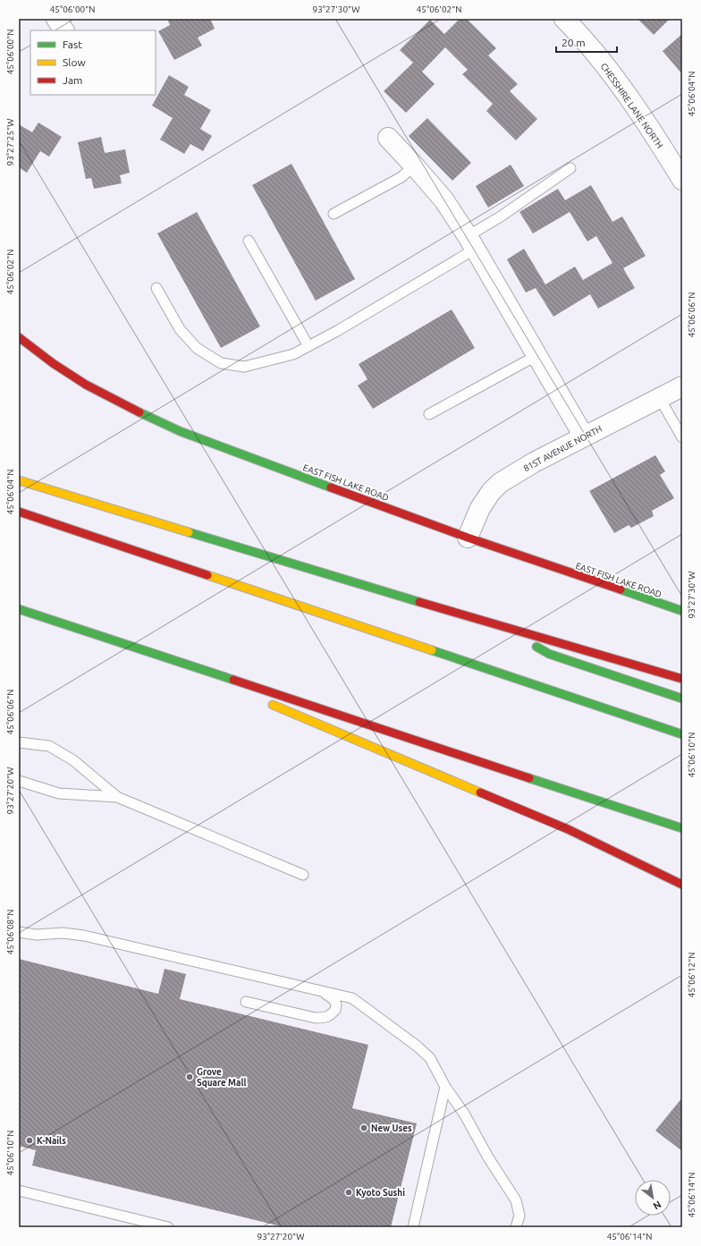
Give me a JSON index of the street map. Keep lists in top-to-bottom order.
{
  "streets": {
    "main road": ["EAST FISH LAKE ROAD"],
    "street": ["CHESSHIRE LANE NORTH", "81ST AVENUE NORTH"]
  },
  "crossings": [
    ["81ST AVENUE NORTH", "EAST FISH LAKE ROAD"]
  ],
  "places": [
    "Grove Square Mall",
    "New Uses",
    "K-Nails",
    "Kyoto Sushi"
  ],
  "legend": ["Fast", "Slow", "Jam"],
  "scale_bar": "20 m",
  "north": "bottom right",
  "coordinates": [
    "45°06'00\"N",
    "93°27'30\"W",
    "45°06'02\"N",
    "45°06'04\"N",
    "93°27'25\"W",
    "45°06'06\"N",
    "45°06'10\"N",
    "93°27'20\"W",
    "45°06'08\"N",
    "45°06'12\"N",
    "45°06'14\"N"
  ]
}
